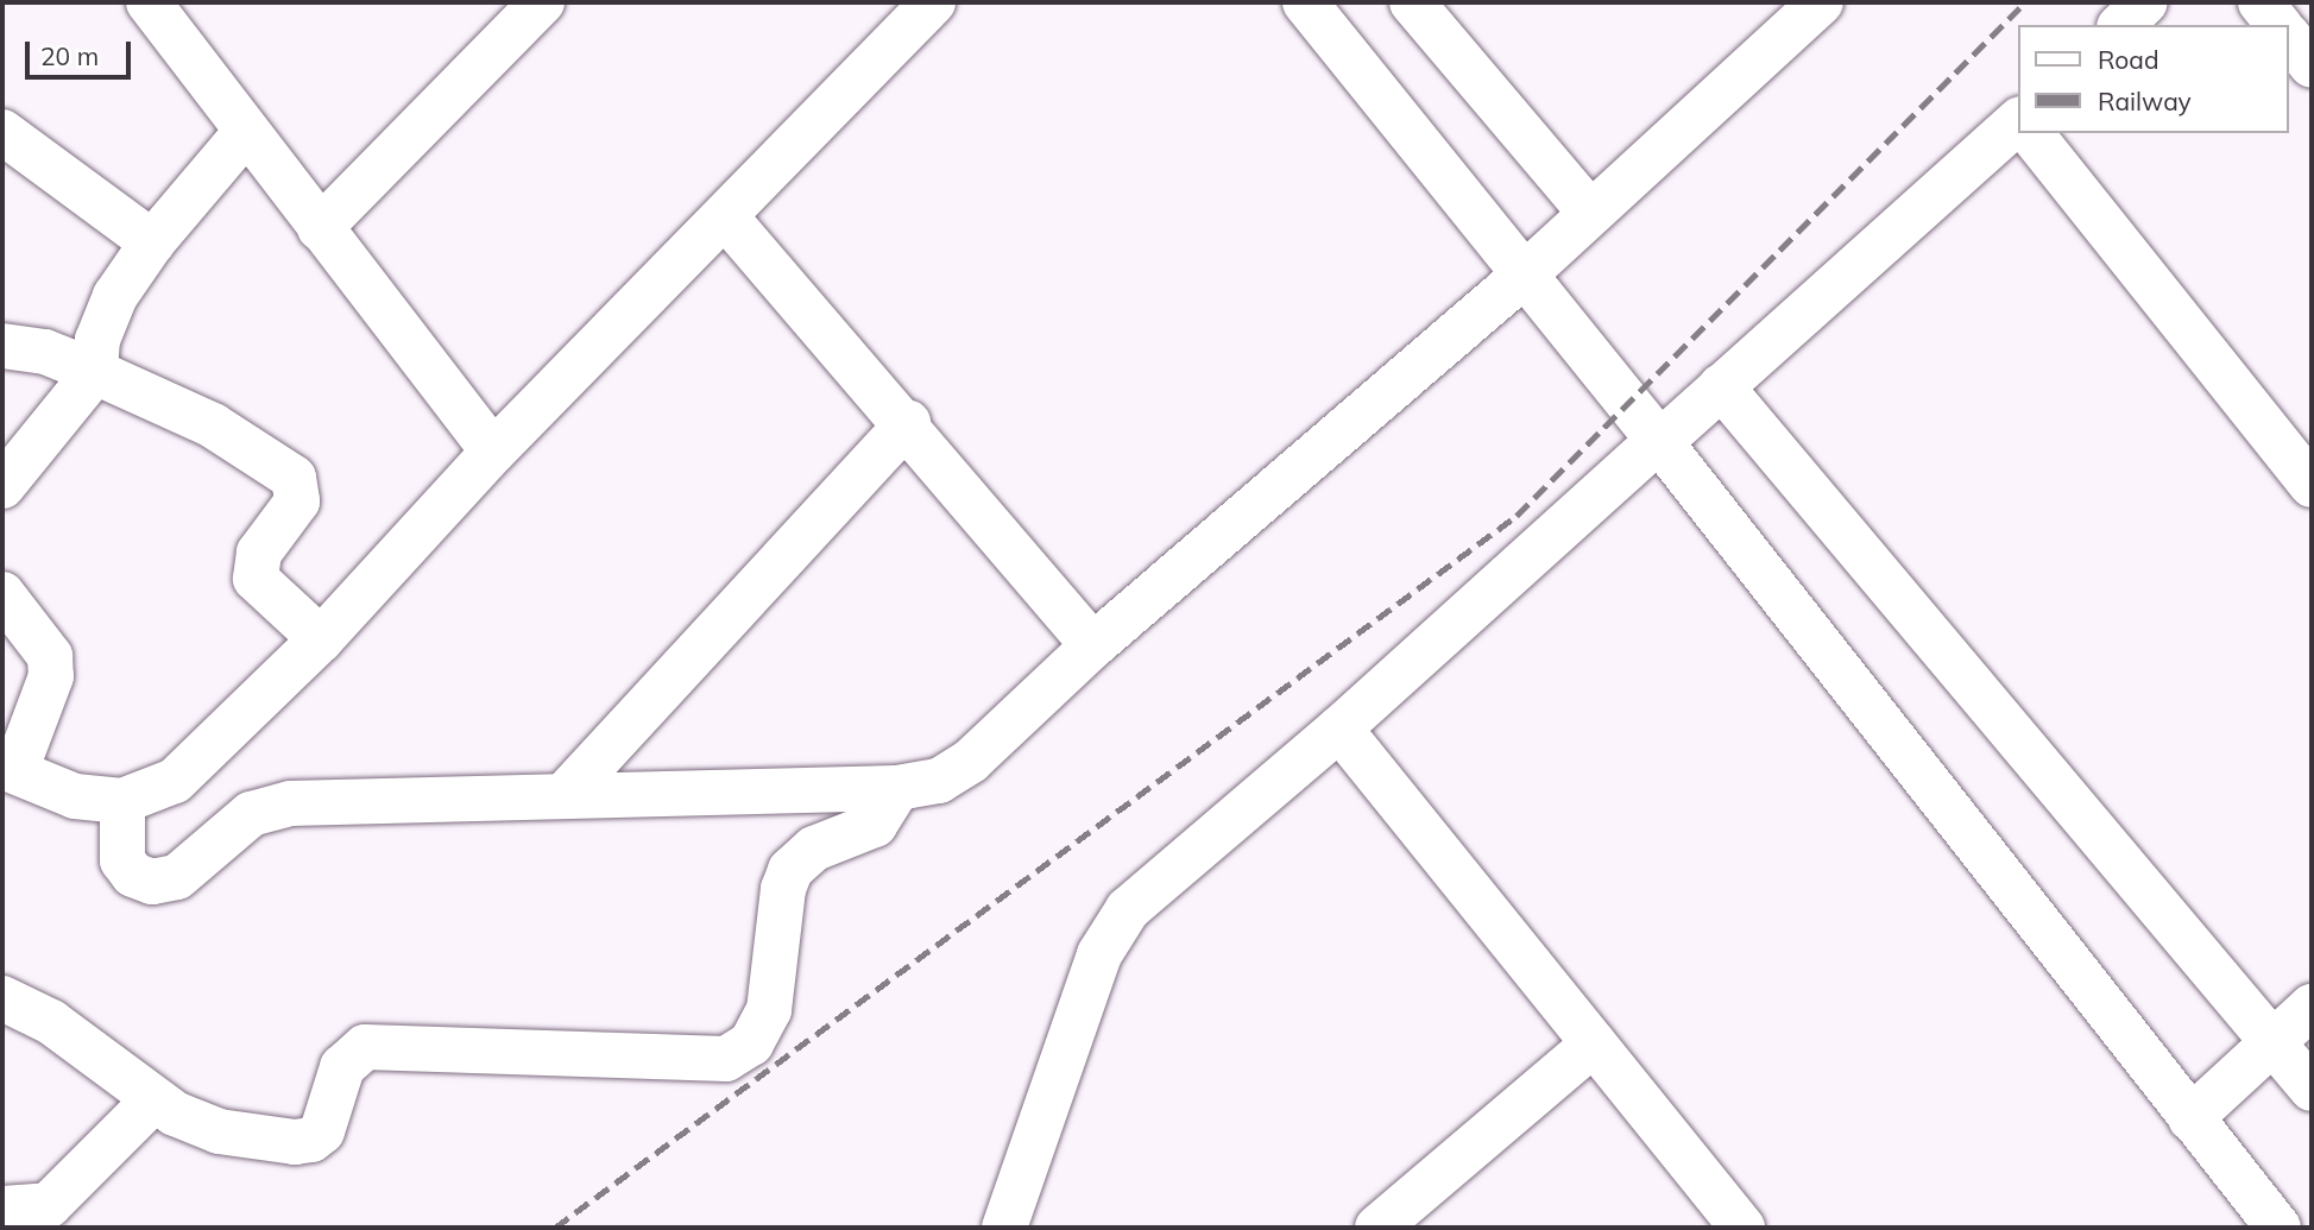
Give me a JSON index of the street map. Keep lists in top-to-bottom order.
{
  "legend": ["Road", "Railway"],
  "scale_bar": "20 m"
}
